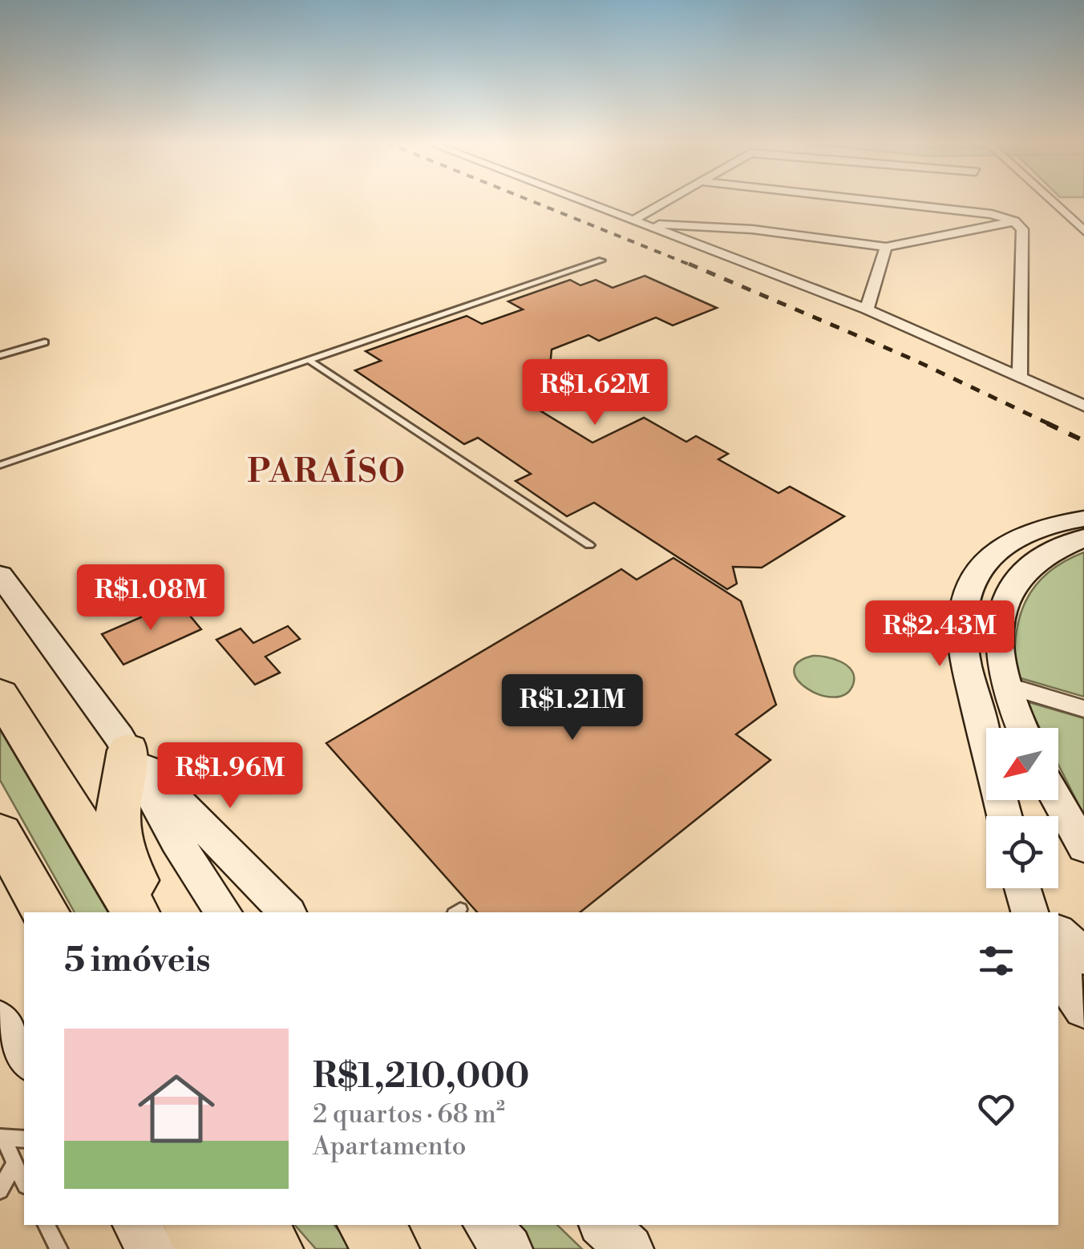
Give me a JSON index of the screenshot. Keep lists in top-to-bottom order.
{
  "districts": ["PARAÍSO"],
  "north": "bottom left",
  "page": {
    "price": [
      "R$1.62M",
      "R$1.08M",
      "R$2.43M",
      "R$1.21M",
      "R$1.96M"
    ],
    "heading": "5 imóveis",
    "list": [
      {
        "name": "R$1,210,000",
        "note": "2 quartos · 68 m² · Apartamento"
      }
    ]
  }
}
